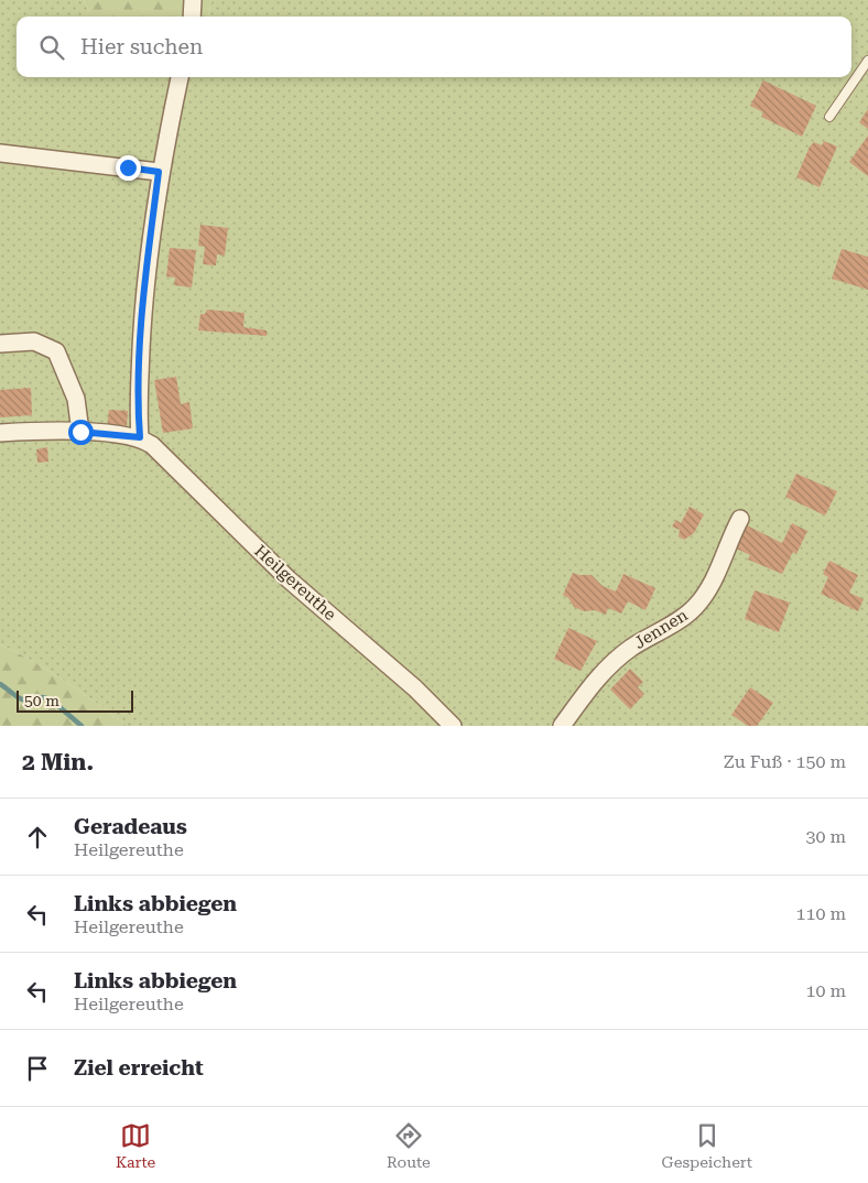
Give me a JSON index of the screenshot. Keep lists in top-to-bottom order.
{
  "streets": {
    "street": ["Heilgereuthe", "Jennen"]
  },
  "scale_bar": "50 m",
  "page": {
    "search": "Hier suchen",
    "scale": "50 m",
    "heading": ["2 Min.", "Zu Fuß · 150 m"],
    "list": [
      ["Geradeaus", "Heilgereuthe", "30 m"],
      ["Links abbiegen", "Heilgereuthe", "110 m"],
      ["Links abbiegen", "Heilgereuthe", "10 m"],
      "Ziel erreicht"
    ],
    "nav": ["Karte", "Route", "Gespeichert"]
  }
}
